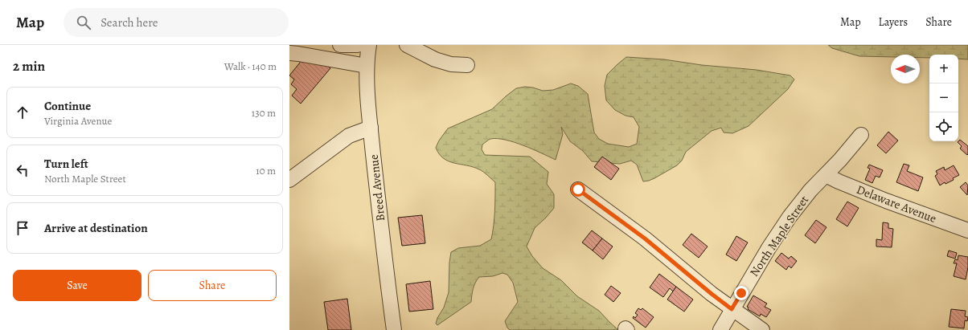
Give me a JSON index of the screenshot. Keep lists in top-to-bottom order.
{
  "streets": {
    "street": ["Breed Avenue", "Delaware Avenue", "North Maple Street"]
  },
  "crossings": [
    ["Delaware Avenue", "North Maple Street"]
  ],
  "north": "left",
  "page": {
    "header": "Map",
    "search": "Search here",
    "nav": ["Map", "Layers", "Share"],
    "heading": ["2 min", "Walk · 140 m"],
    "map_buttons": ["+", "−"],
    "list": [
      ["Continue", "Virginia Avenue", "130 m"],
      ["Turn left", "North Maple Street", "10 m"],
      "Arrive at destination"
    ],
    "buttons": ["Save", "Share"]
  }
}
